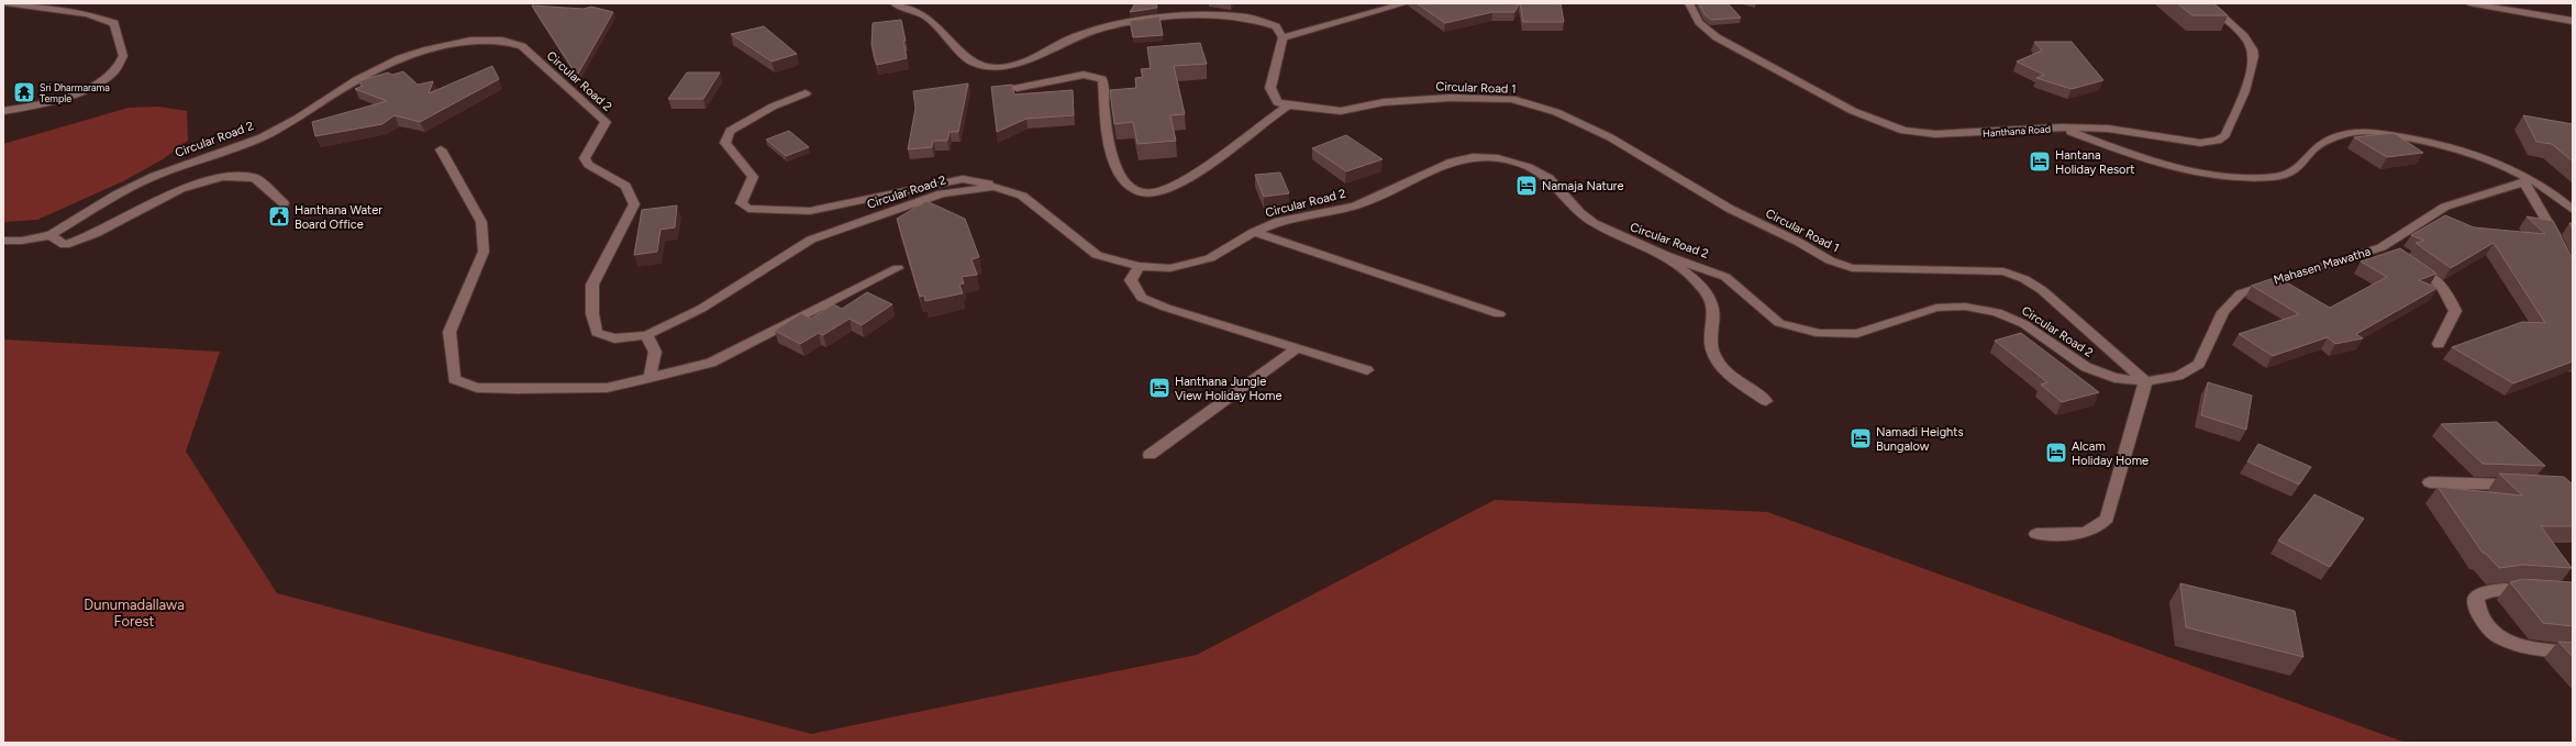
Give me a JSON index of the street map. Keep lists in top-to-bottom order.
{
  "streets": {
    "street": [
      "Circular Road 2",
      "Circular Road 1",
      "Hanthana Road",
      "Mahasen Mawatha"
    ]
  },
  "crossings": [
    ["Circular Road 2", "Circular Road 1"],
    ["Circular Road 2", "Mahasen Mawatha"],
    ["Circular Road 1", "Mahasen Mawatha"]
  ],
  "parks": ["Dunumadallawa Forest"],
  "places": {
    "temple": ["Sri Dharmarama Temple"],
    "hotel": [
      "Hantana Holiday Resort",
      "Namaja Nature",
      "Hanthana Jungle View Holiday Home",
      "Namadi Heights Bungalow",
      "Alcam Holiday Home"
    ],
    "public building": ["Hanthana Water Board Office"]
  }
}
